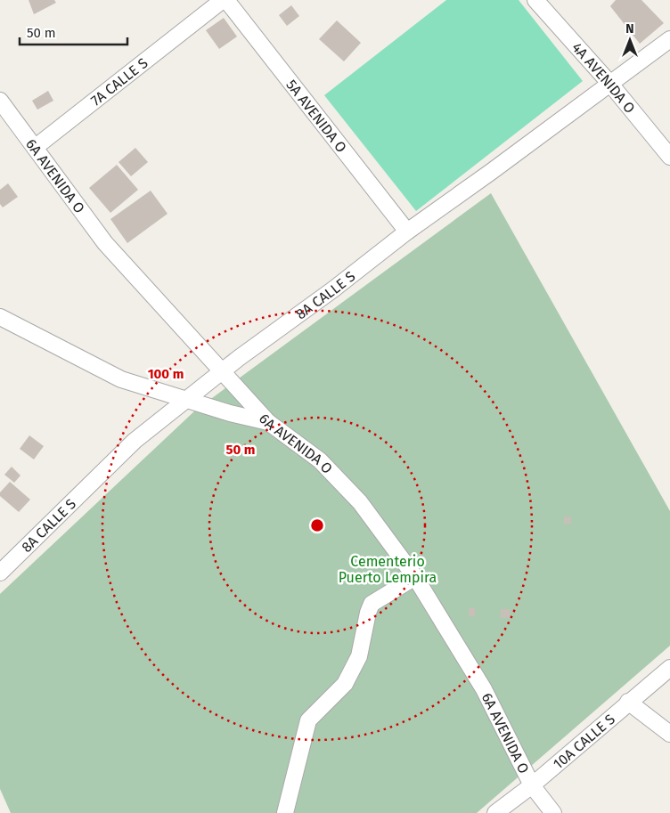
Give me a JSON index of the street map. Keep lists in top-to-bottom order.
{
  "streets": {
    "street": [
      "4A AVENIDA O",
      "7A CALLE S",
      "5A AVENIDA O",
      "6A AVENIDA O",
      "8A CALLE S",
      "10A CALLE S"
    ]
  },
  "crossings": [
    ["4A AVENIDA O", "8A CALLE S"],
    ["7A CALLE S", "6A AVENIDA O"],
    ["5A AVENIDA O", "8A CALLE S"],
    ["6A AVENIDA O", "8A CALLE S"],
    ["6A AVENIDA O", "10A CALLE S"]
  ],
  "parks": ["Cementerio Puerto Lempira"],
  "scale_bar": "50 m",
  "north": "top",
  "rings": ["100 m", "50 m"]
}
